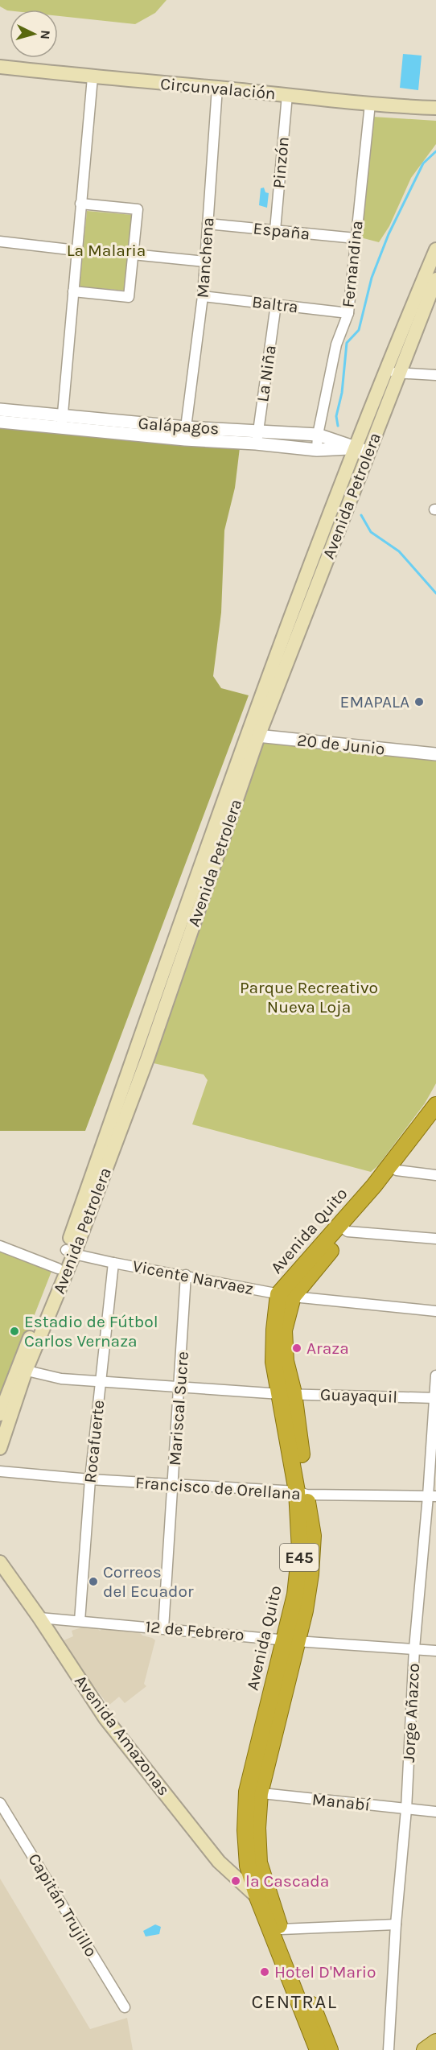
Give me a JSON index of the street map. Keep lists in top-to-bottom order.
{
  "streets": {
    "highway": ["Avenida Quito", "E45"],
    "main road": ["Circunvalación", "Avenida Petrolera", "Avenida Amazonas"],
    "street": [
      "Pinzón",
      "España",
      "Manchena",
      "Fernandina",
      "Baltra",
      "La Niña",
      "Galápagos",
      "20 de Junio",
      "Vicente Narvaez",
      "Guayaquil",
      "Mariscal Sucre",
      "Rocafuerte",
      "Francisco de Orellana",
      "12 de Febrero",
      "Jorge Añazco",
      "Manabí",
      "Capitán Trujillo"
    ]
  },
  "crossings": [
    ["Circunvalación", "Pinzón"],
    ["Circunvalación", "Manchena"],
    ["Circunvalación", "Fernandina"],
    ["Pinzón", "España"],
    ["España", "Manchena"],
    ["España", "Fernandina"],
    ["Manchena", "Baltra"],
    ["Manchena", "Galápagos"],
    ["Fernandina", "Baltra"],
    ["Fernandina", "Galápagos"],
    ["Baltra", "La Niña"],
    ["La Niña", "Galápagos"],
    ["Galápagos", "Avenida Petrolera"],
    ["Avenida Petrolera", "20 de Junio"],
    ["Avenida Petrolera", "Vicente Narvaez"],
    ["Avenida Petrolera", "Guayaquil"],
    ["Avenida Quito", "Vicente Narvaez"],
    ["Avenida Quito", "Guayaquil"],
    ["Avenida Quito", "Francisco de Orellana"],
    ["Avenida Quito", "12 de Febrero"],
    ["Avenida Quito", "Avenida Amazonas"],
    ["Avenida Quito", "Manabí"],
    ["Vicente Narvaez", "Mariscal Sucre"],
    ["Vicente Narvaez", "Rocafuerte"],
    ["Guayaquil", "Mariscal Sucre"],
    ["Guayaquil", "Rocafuerte"],
    ["Guayaquil", "Jorge Añazco"],
    ["Mariscal Sucre", "Francisco de Orellana"],
    ["Mariscal Sucre", "12 de Febrero"],
    ["Rocafuerte", "Francisco de Orellana"],
    ["Rocafuerte", "12 de Febrero"],
    ["Francisco de Orellana", "Jorge Añazco"],
    ["12 de Febrero", "Jorge Añazco"],
    ["12 de Febrero", "Avenida Amazonas"],
    ["Jorge Añazco", "Manabí"]
  ],
  "districts": ["CENTRAL"],
  "parks": ["La Malaria", "Parque Recreativo Nueva Loja"],
  "places": [
    "EMAPALA",
    "Estadio de Fútbol Carlos Vernaza",
    "Araza",
    "Correos del Ecuador",
    "la Cascada",
    "Hotel D'Mario"
  ],
  "north": "right"
}
